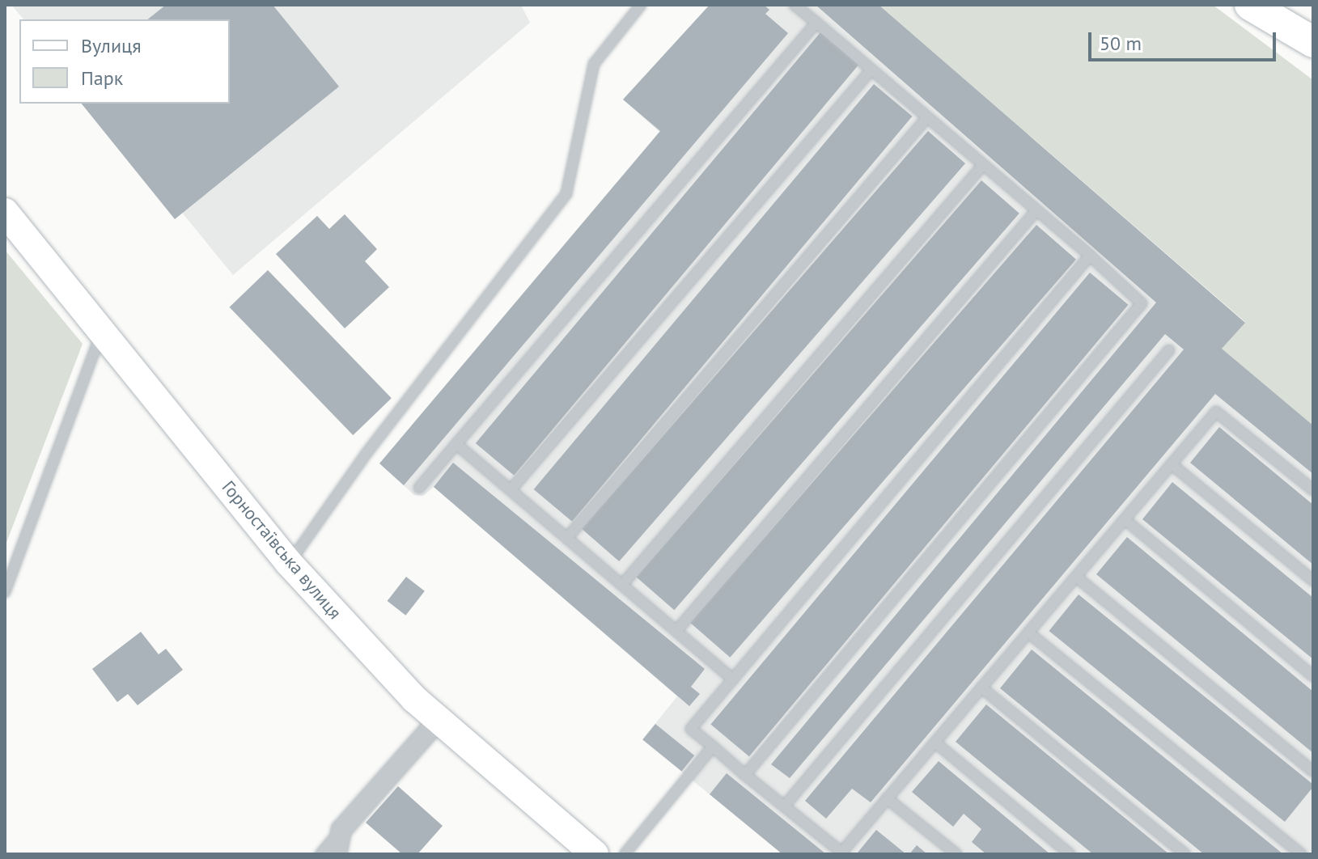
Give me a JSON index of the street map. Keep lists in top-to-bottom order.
{
  "streets": {
    "main road": ["Горностаївська вулиця"]
  },
  "legend": ["Вулиця", "Парк"],
  "scale_bar": "50 m"
}
